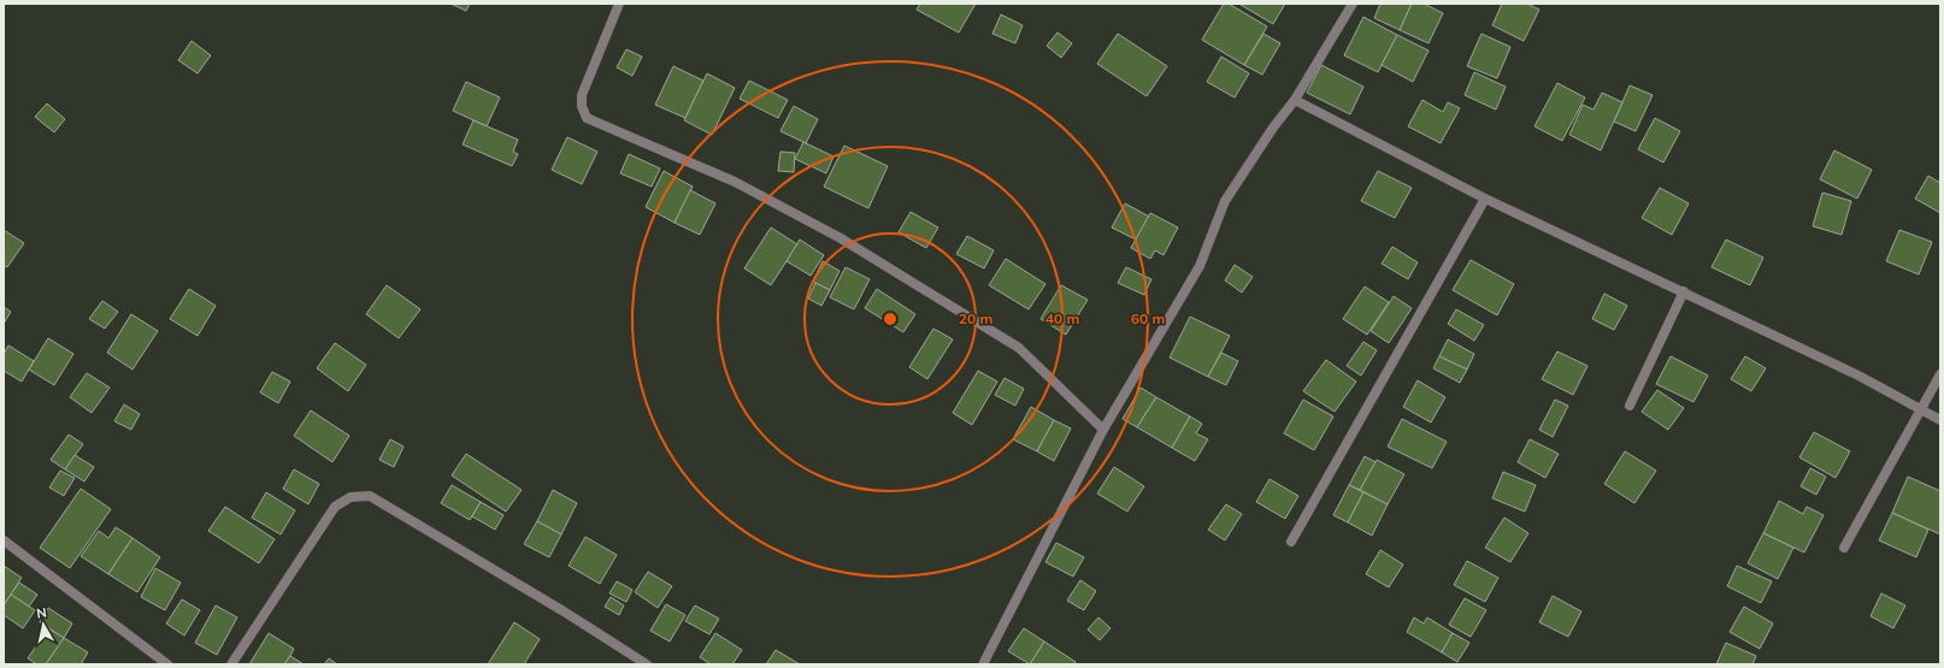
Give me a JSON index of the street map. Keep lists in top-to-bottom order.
{
  "north": "top",
  "rings": ["20 m", "40 m", "60 m"]
}
